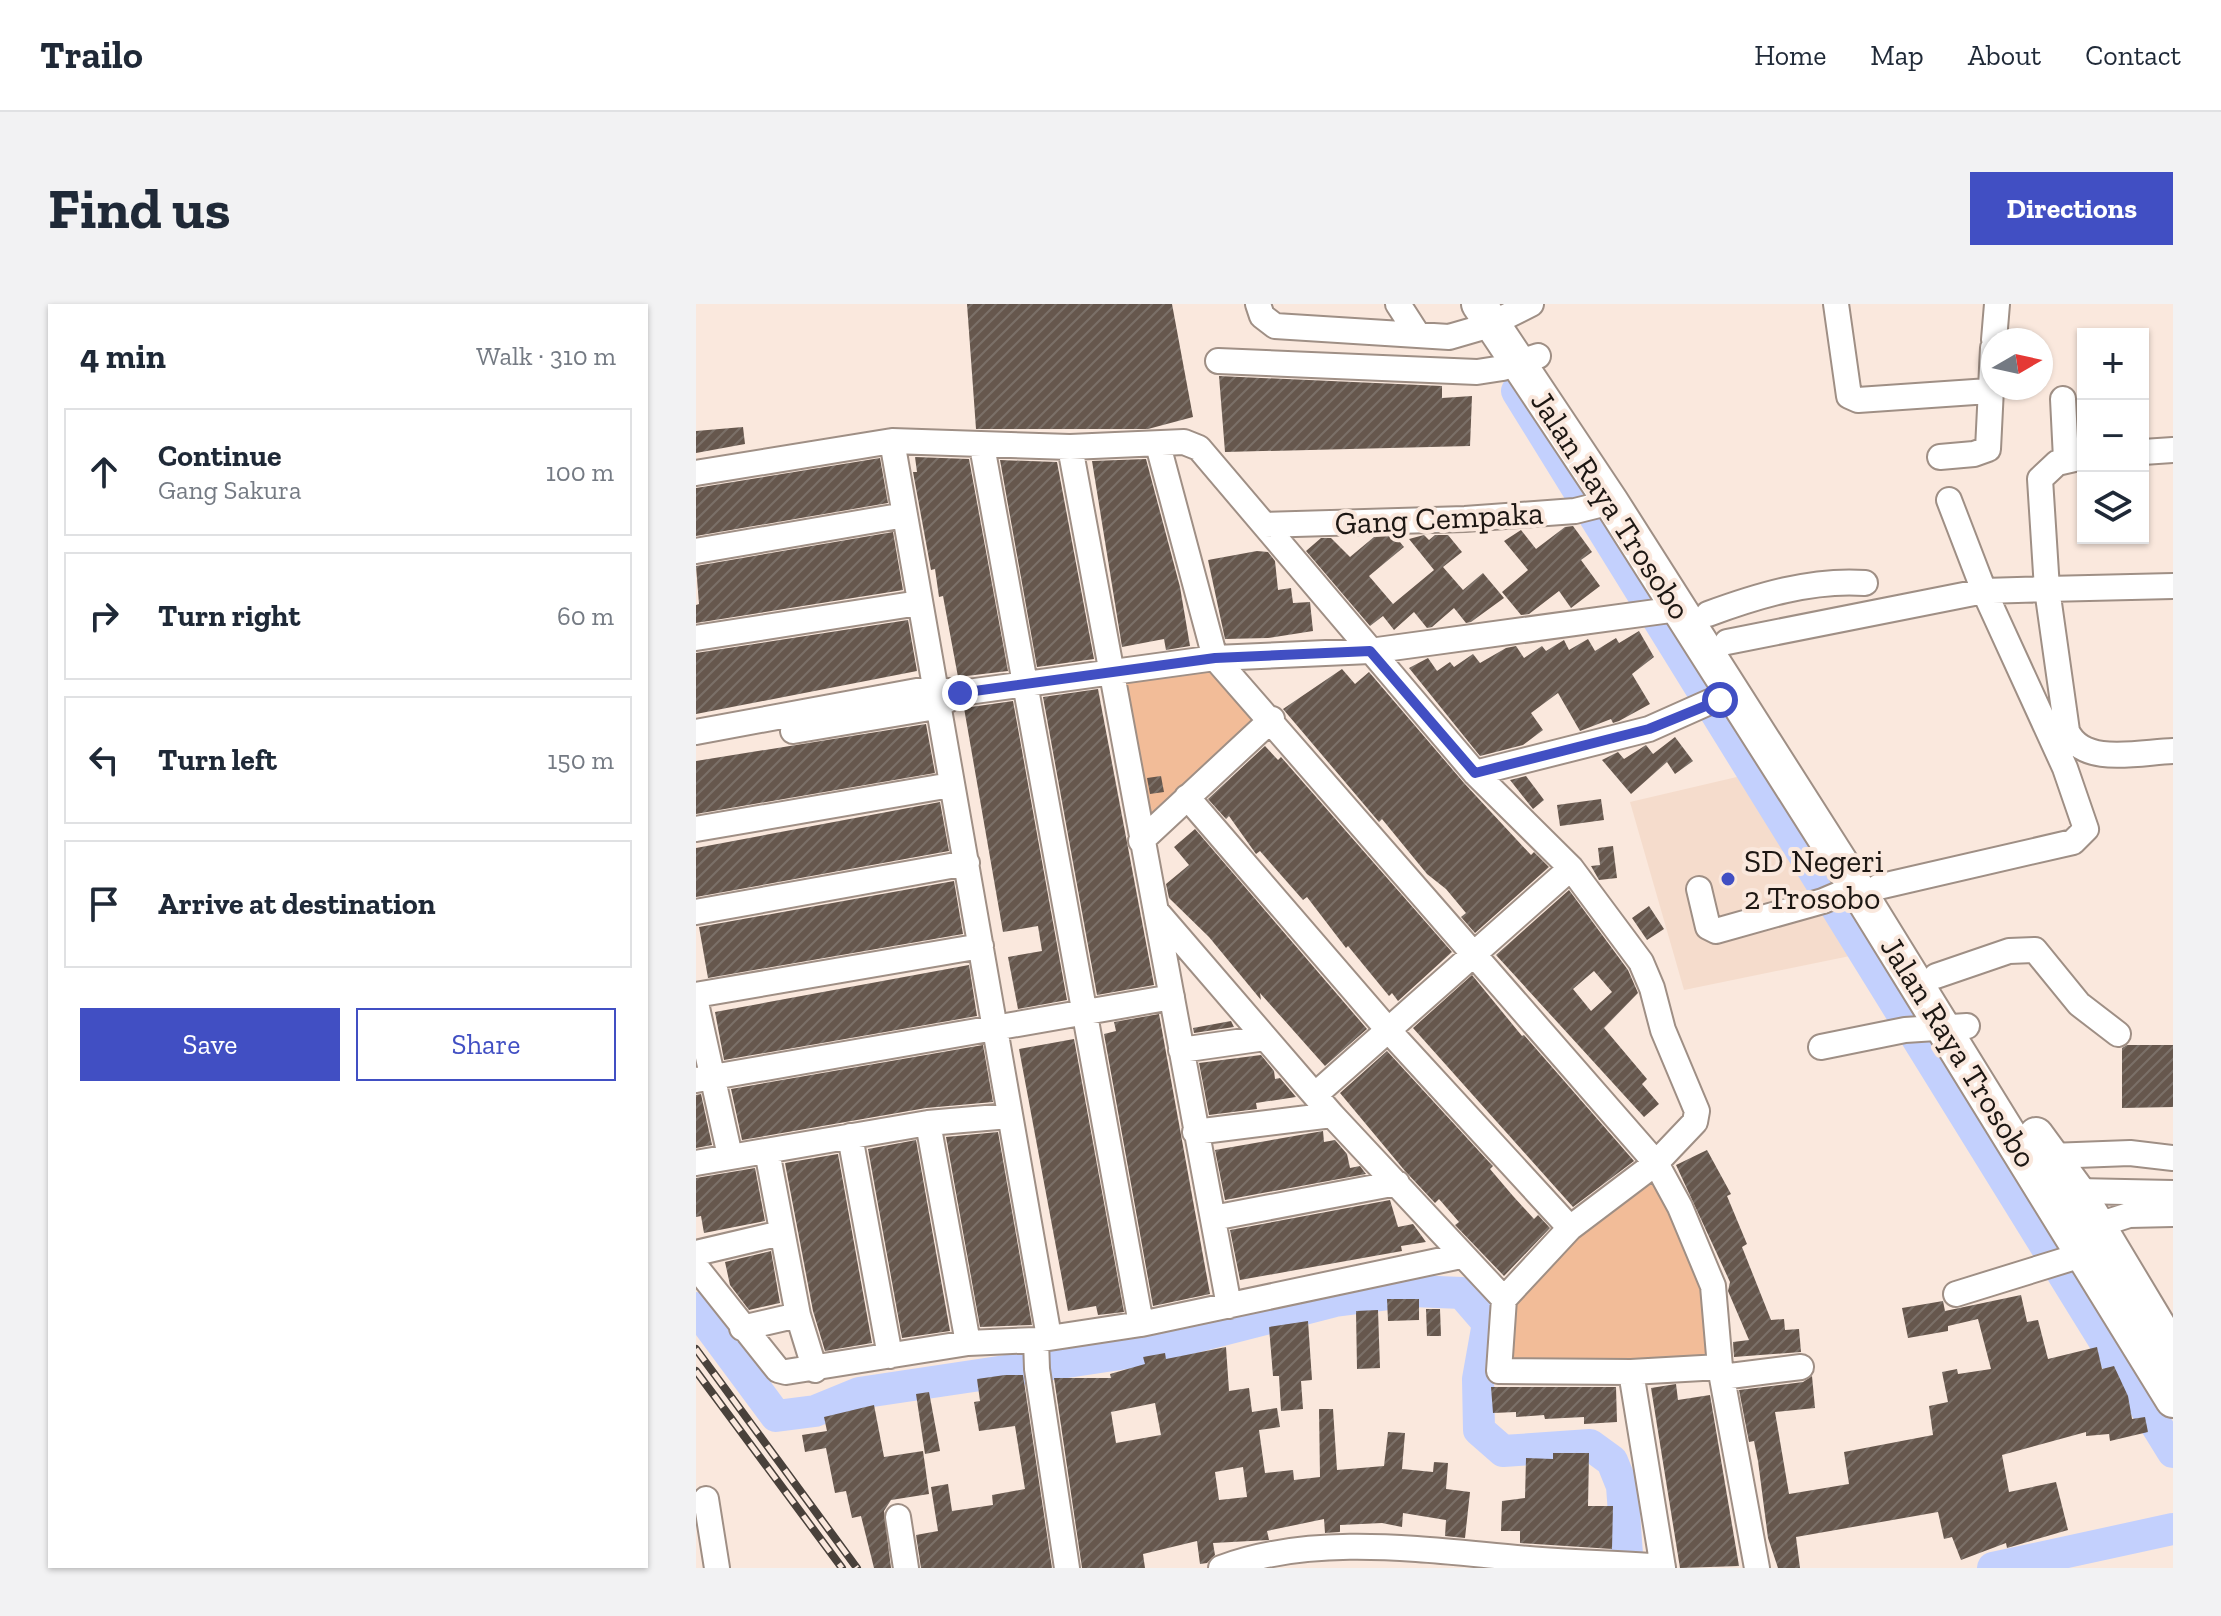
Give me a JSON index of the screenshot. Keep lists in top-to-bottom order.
{
  "streets": {
    "highway": ["Jalan Raya Trosobo"],
    "street": ["Gang Cempaka"]
  },
  "crossings": [
    ["Jalan Raya Trosobo", "Gang Cempaka"]
  ],
  "places": ["SD Negeri 2 Trosobo"],
  "north": "right",
  "page": {
    "header": "Trailo",
    "nav": [
      "Home",
      "Map",
      "About",
      "Contact"
    ],
    "buttons": [
      "Directions",
      ["Save", "Share"]
    ],
    "title": "Find us",
    "heading": ["4 min", "Walk · 310 m"],
    "map_buttons": ["+", "−"],
    "list": [
      ["Continue", "Gang Sakura", "100 m"],
      ["Turn right", "60 m"],
      ["Turn left", "150 m"],
      "Arrive at destination"
    ]
  }
}
